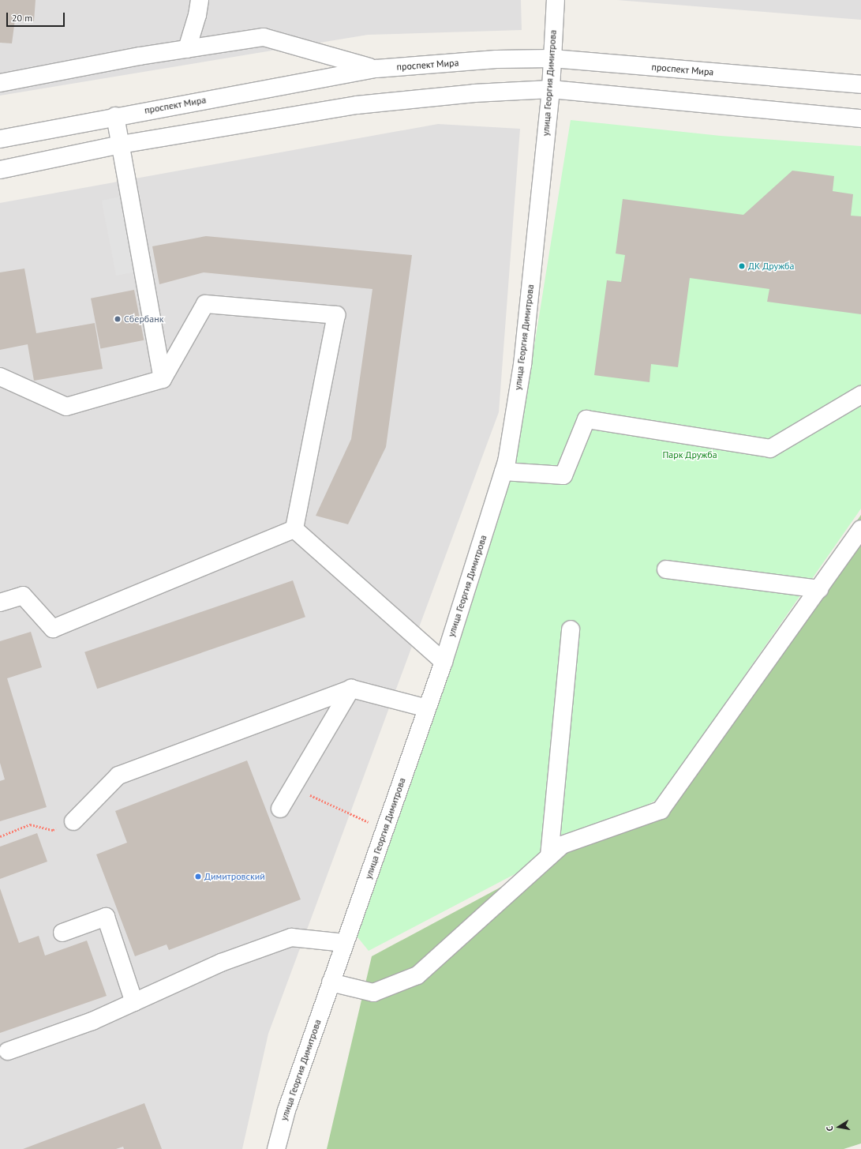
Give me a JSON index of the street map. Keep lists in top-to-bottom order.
{
  "streets": {
    "street": ["проспект Мира", "улица Георгия Димитрова"]
  },
  "crossings": [
    ["проспект Мира", "улица Георгия Димитрова"]
  ],
  "parks": ["Парк Дружба"],
  "places": ["ДК Дружба", "Сбербанк", "Димитровский"],
  "scale_bar": "20 m",
  "north": "left"
}
